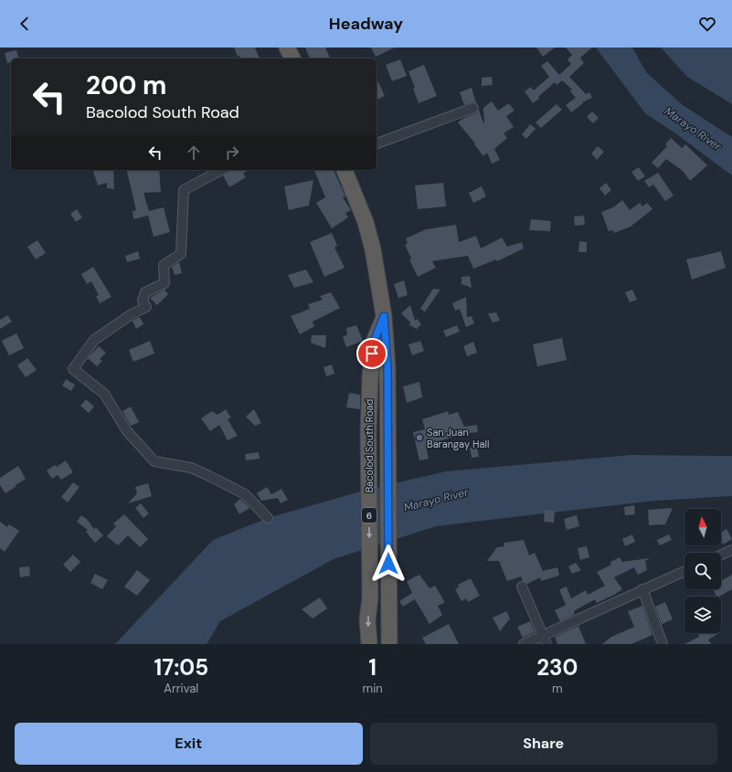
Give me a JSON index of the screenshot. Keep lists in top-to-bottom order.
{
  "streets": {
    "highway": ["Bacolod South Road", "6"]
  },
  "water": ["Marayo River"],
  "places": ["San Juan Barangay Hall"],
  "north": "top",
  "page": {
    "header": "Headway",
    "turn": ["200 m", "Bacolod South Road"],
    "eta": [
      "17:05",
      "Arrival",
      "1",
      "min",
      "230",
      "m"
    ],
    "buttons": ["Exit", "Share"]
  }
}
